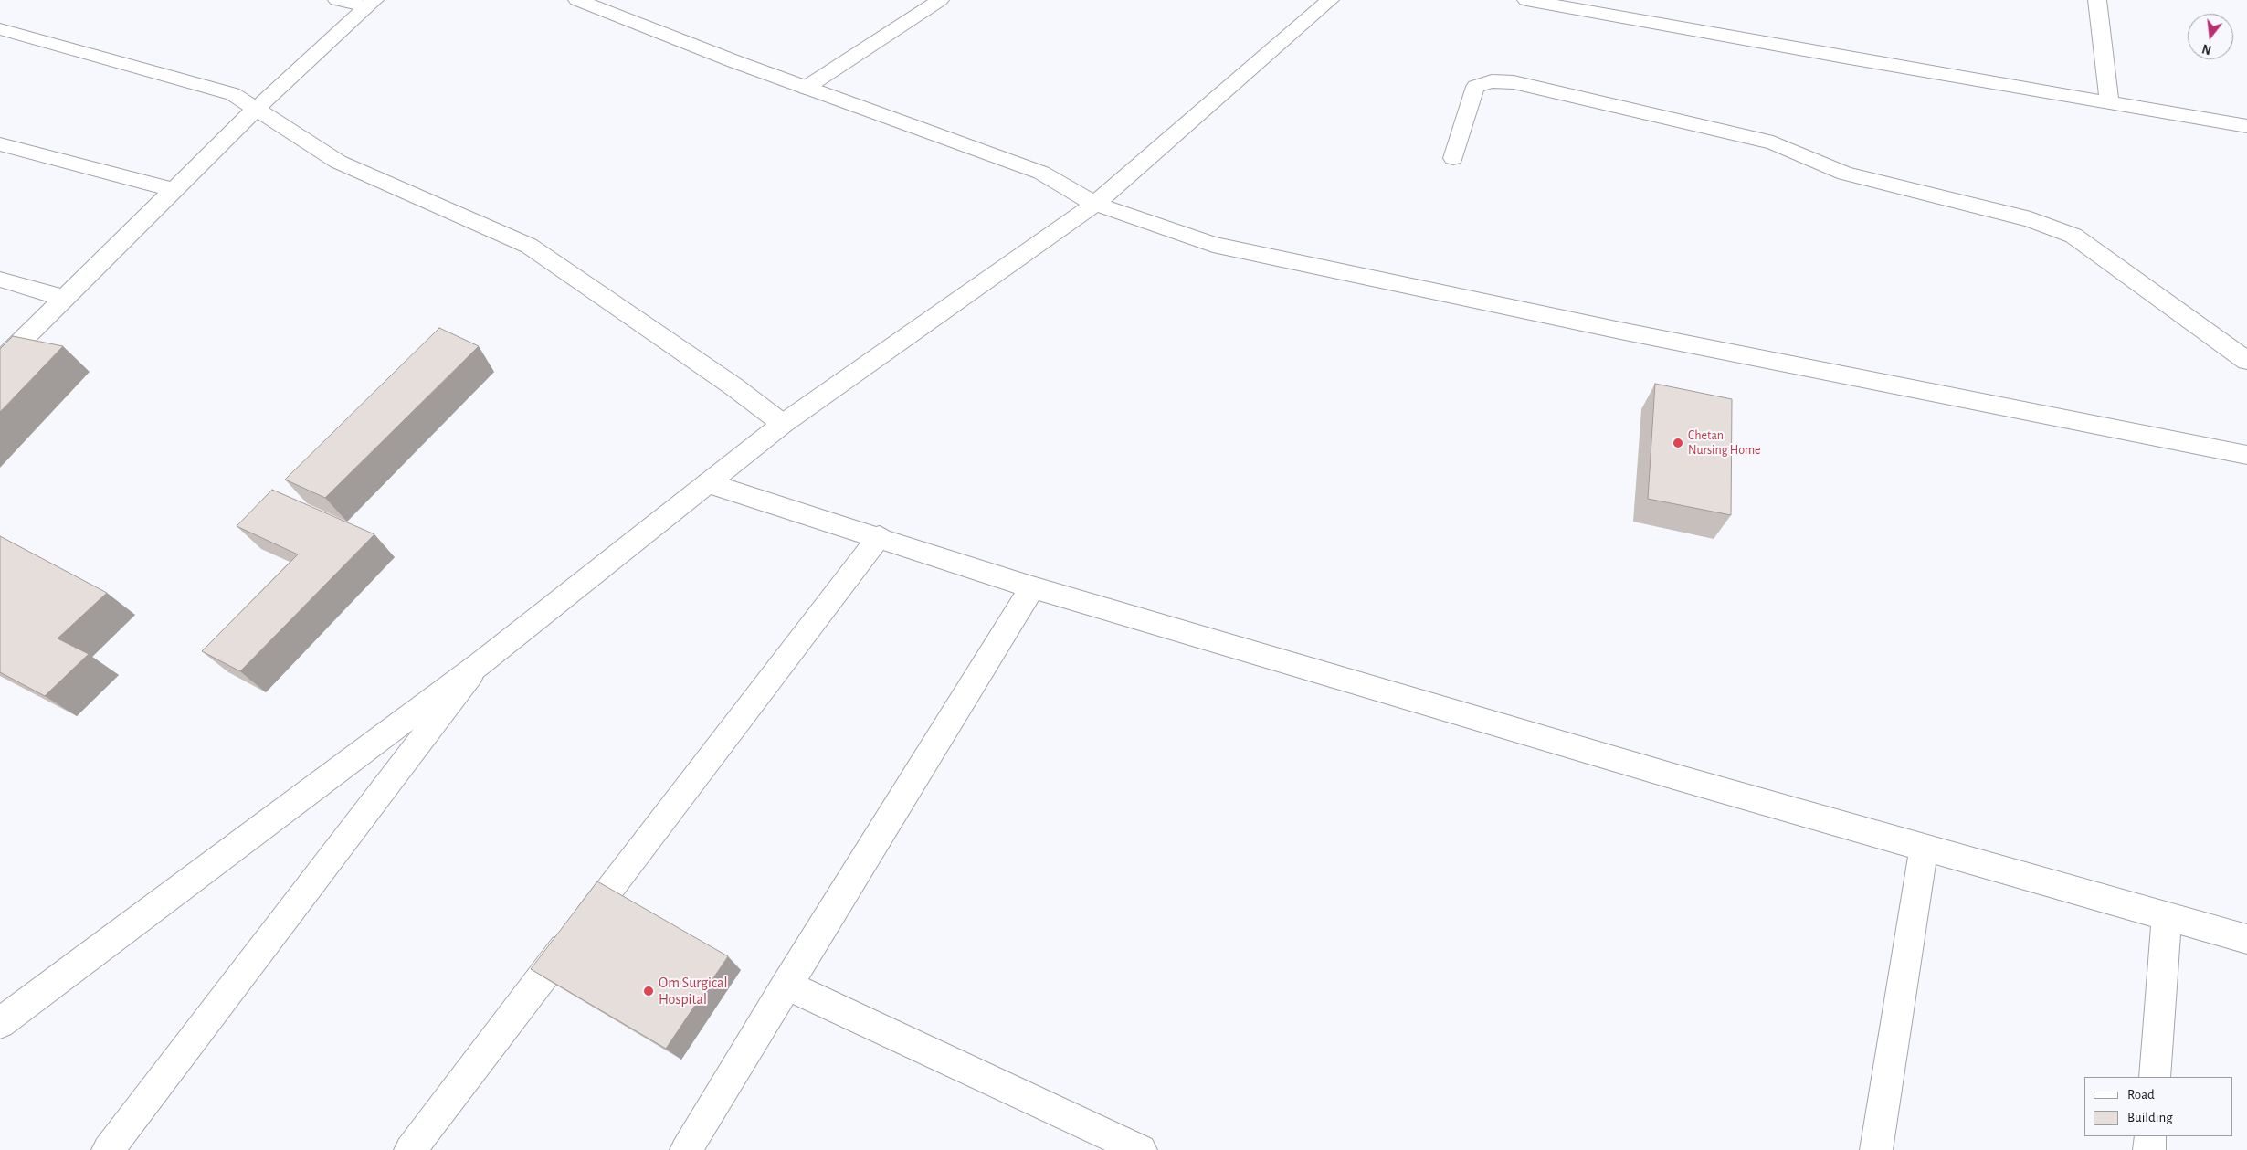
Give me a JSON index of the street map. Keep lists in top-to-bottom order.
{
  "places": ["Chetan Nursing Home", "Om Surgical Hospital"],
  "legend": ["Road", "Building"],
  "north": "bottom"
}
